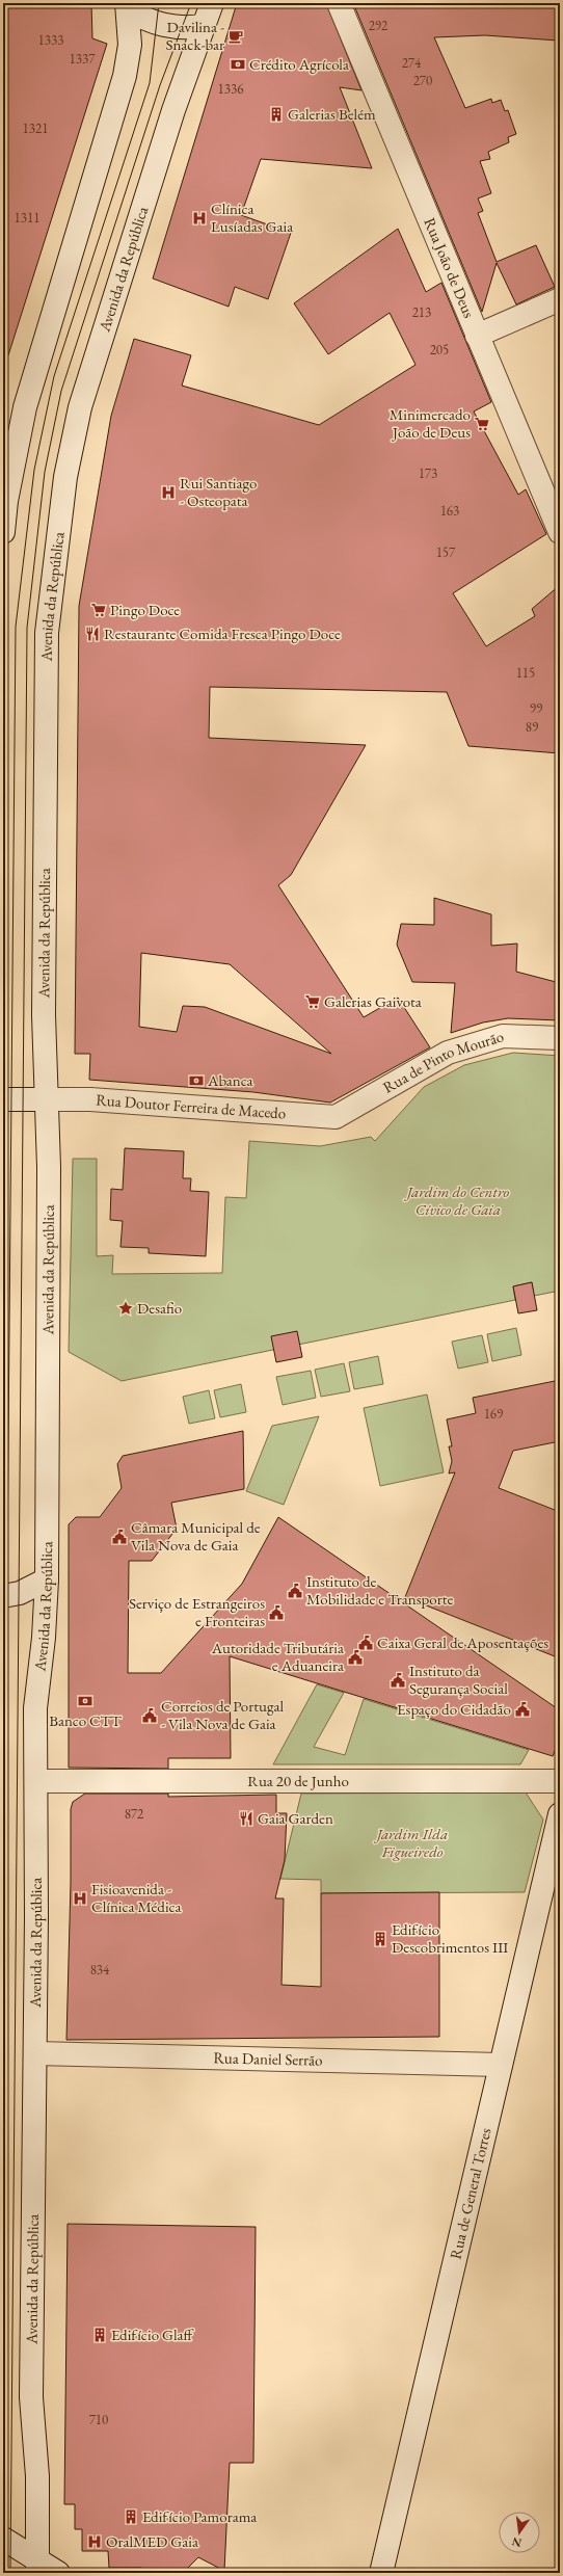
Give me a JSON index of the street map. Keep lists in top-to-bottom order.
{
  "streets": {
    "main road": [
      "Rua João de Deus",
      "Avenida da República",
      "Rua de Pinto Mourão",
      "Rua Doutor Ferreira de Macedo",
      "Rua 20 de Junho",
      "Rua Daniel Serrão",
      "Rua de General Torres"
    ]
  },
  "crossings": [
    ["Avenida da República", "Rua Doutor Ferreira de Macedo"],
    ["Avenida da República", "Rua 20 de Junho"],
    ["Avenida da República", "Rua Daniel Serrão"],
    ["Rua de Pinto Mourão", "Rua Doutor Ferreira de Macedo"],
    ["Rua Daniel Serrão", "Rua de General Torres"]
  ],
  "parks": ["Jardim do Centro Cívico de Gaia", "Jardim Ilda Figueiredo"],
  "places": {
    "cafe": ["Davilina - Snack-bar"],
    "bank": ["Crédito Agrícola", "Abanca", "Banco CTT"],
    "building": [
      "Galerias Belém",
      "Edifício Descobrimentos III",
      "Edifício Glaff",
      "Edifício Pamorama"
    ],
    "hospital": [
      "Clínica Lusíadas Gaia",
      "Rui Santiago - Osteopata",
      "Fisioavenida - Clínica Médica",
      "OralMED Gaia"
    ],
    "supermarket": ["Minimercado João de Deus", "Pingo Doce", "Galerias Gaivota"],
    "restaurant": ["Restaurante Comida Fresca Pingo Doce", "Gaia Garden"],
    "place": ["Desafio"],
    "public building": [
      "Câmara Municipal de Vila Nova de Gaia",
      "Instituto de Mobilidade e Transporte",
      "Serviço de Estrangeiros e Fronteiras",
      "Caixa Geral de Aposentações",
      "Autoridade Tributária e Aduaneira",
      "Instituto da Segurança Social",
      "Espaço do Cidadão",
      "Correios de Portugal - Vila Nova de Gaia"
    ]
  },
  "house_numbers": [
    "292",
    "1333",
    "1337",
    "274",
    "270",
    "1336",
    "1321",
    "1311",
    "213",
    "205",
    "173",
    "163",
    "157",
    "115",
    "99",
    "89",
    "169",
    "872",
    "834",
    "710"
  ],
  "north": "bottom"
}
